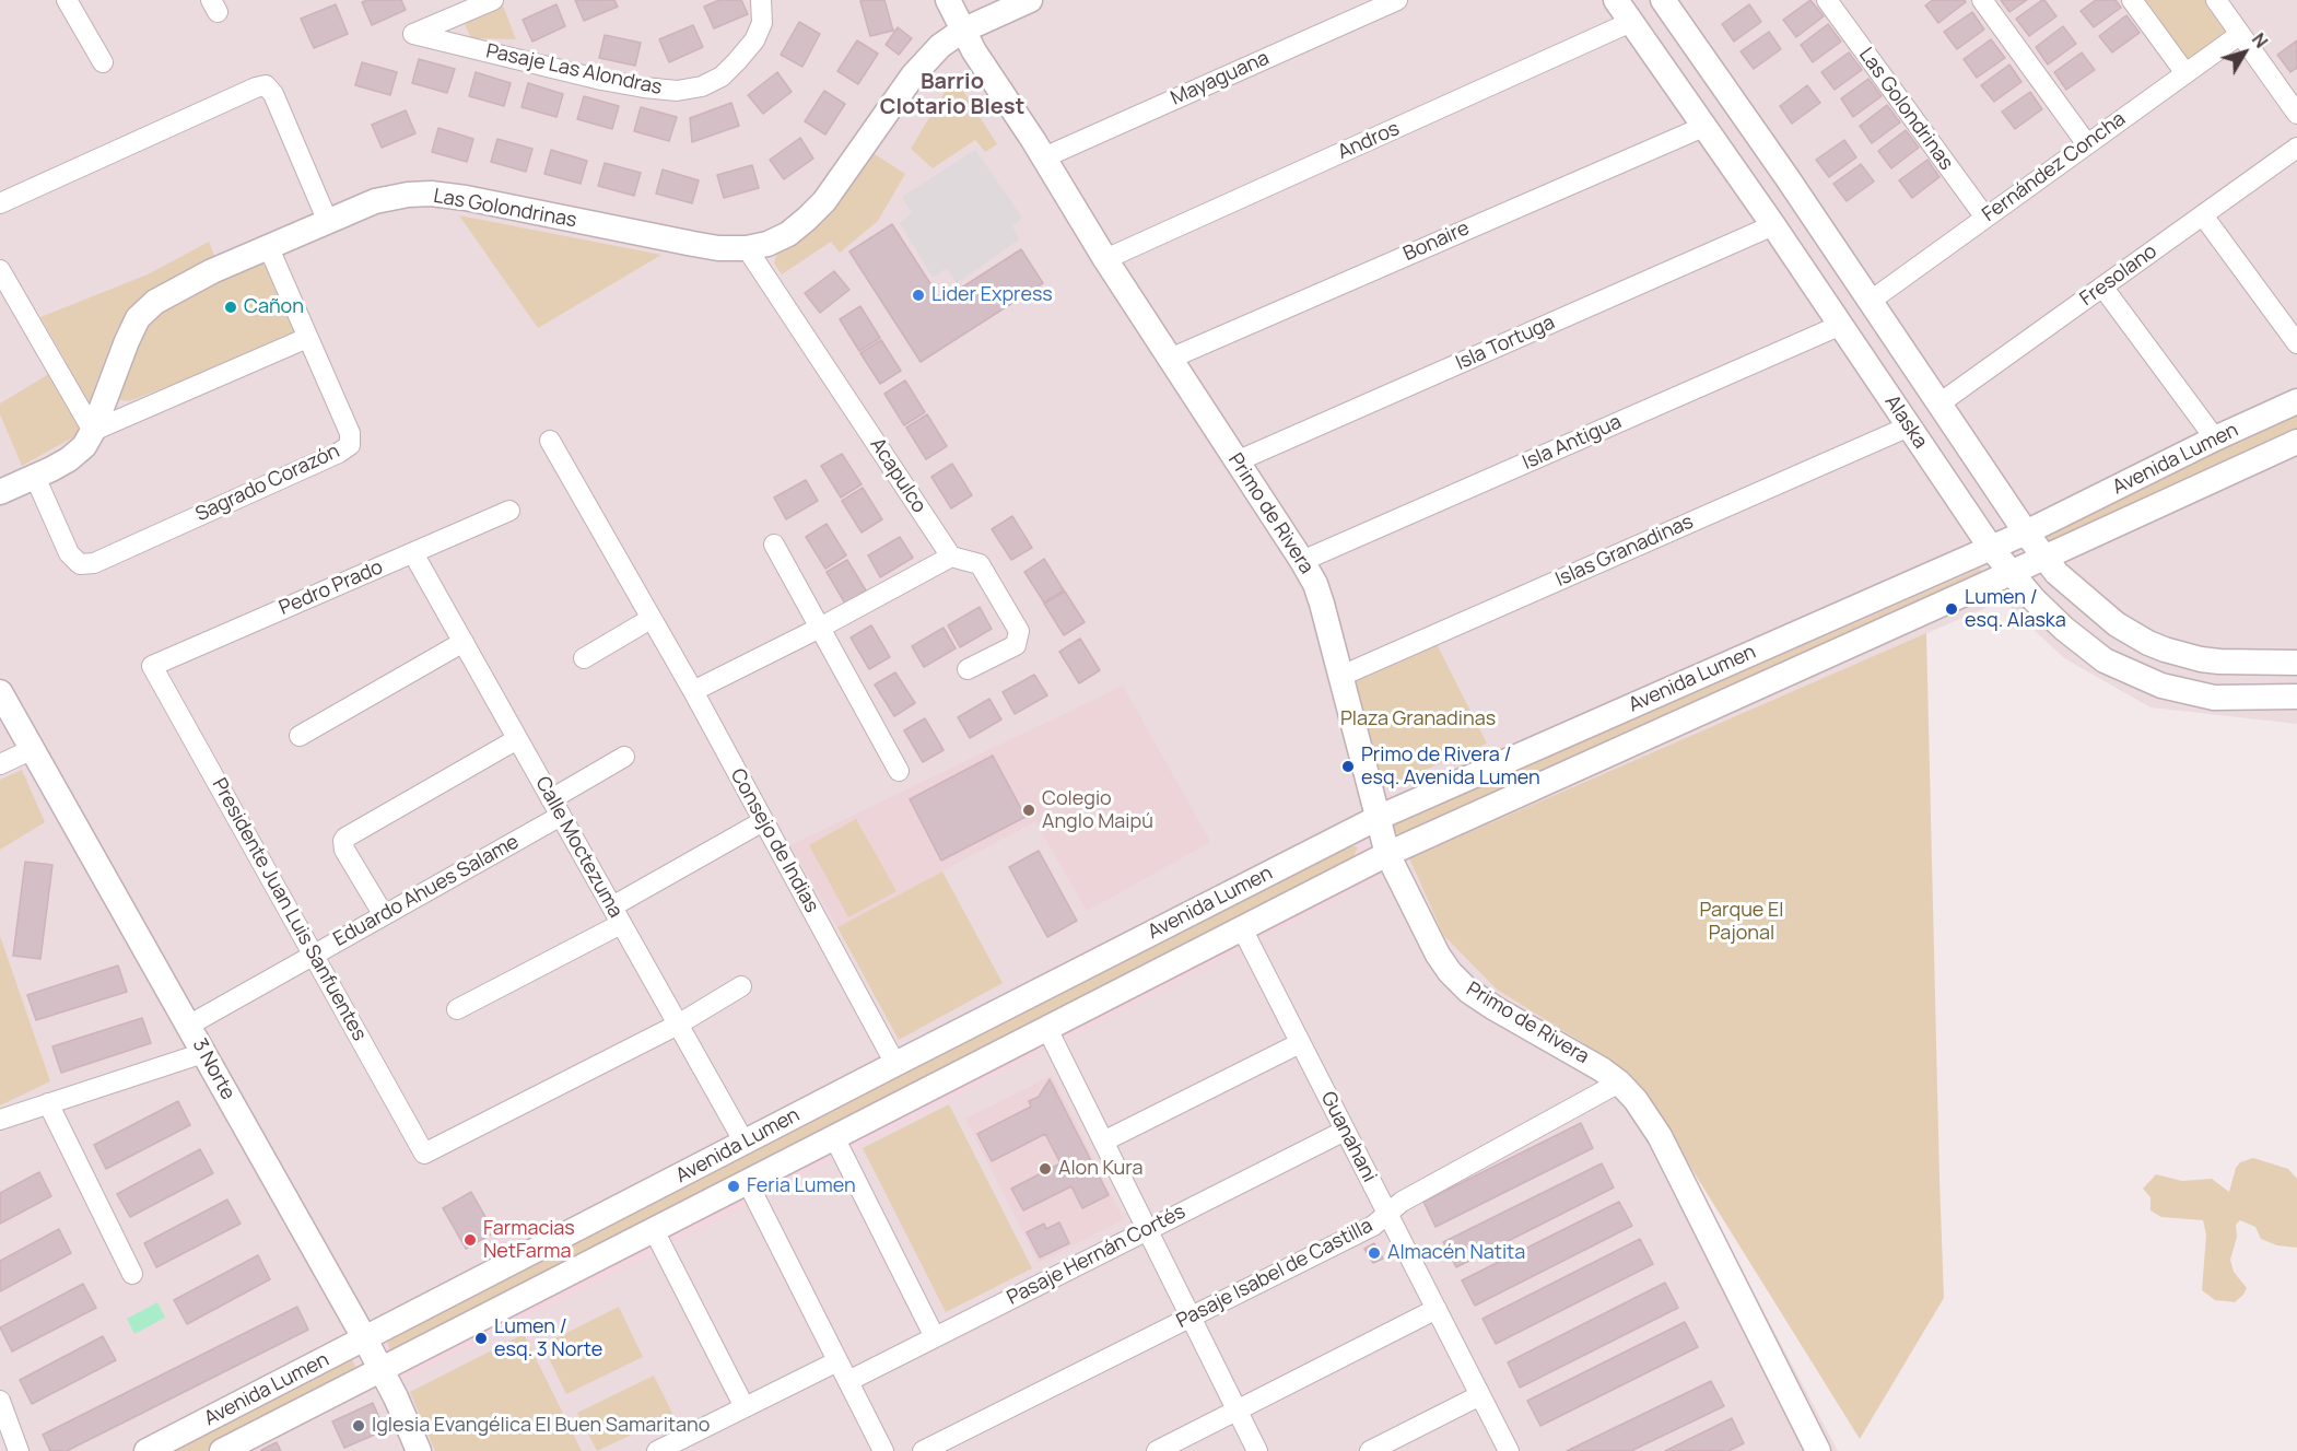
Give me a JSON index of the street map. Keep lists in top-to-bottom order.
{
  "streets": {
    "street": [
      "Pasaje Las Alondras",
      "Mayaguana",
      "Las Golondrinas",
      "Andros",
      "Fernández Concha",
      "Bonaire",
      "Fresolano",
      "Isla Tortuga",
      "Alaska",
      "Isla Antigua",
      "Avenida Lumen",
      "Acapulco",
      "Sagrado Corazón",
      "Primo de Rivera",
      "Islas Granadinas",
      "Pedro Prado",
      "Consejo de Indias",
      "Calle Moctezuma",
      "Eduardo Ahues Salame",
      "Presidente Juan Luis Sanfuentes",
      "3 Norte",
      "Guanahani",
      "Pasaje Hernán Cortés",
      "Pasaje Isabel de Castilla"
    ]
  },
  "crossings": [
    ["Mayaguana", "Primo de Rivera"],
    ["Las Golondrinas", "Fernández Concha"],
    ["Las Golondrinas", "Acapulco"],
    ["Las Golondrinas", "Sagrado Corazón"],
    ["Las Golondrinas", "Primo de Rivera"],
    ["Andros", "Alaska"],
    ["Andros", "Primo de Rivera"],
    ["Fernández Concha", "Alaska"],
    ["Bonaire", "Alaska"],
    ["Bonaire", "Primo de Rivera"],
    ["Fresolano", "Alaska"],
    ["Isla Tortuga", "Alaska"],
    ["Isla Tortuga", "Primo de Rivera"],
    ["Alaska", "Isla Antigua"],
    ["Alaska", "Avenida Lumen"],
    ["Alaska", "Islas Granadinas"],
    ["Isla Antigua", "Primo de Rivera"],
    ["Avenida Lumen", "Primo de Rivera"],
    ["Avenida Lumen", "Consejo de Indias"],
    ["Avenida Lumen", "Calle Moctezuma"],
    ["Avenida Lumen", "3 Norte"],
    ["Avenida Lumen", "Guanahani"],
    ["Primo de Rivera", "Islas Granadinas"],
    ["Primo de Rivera", "Pasaje Isabel de Castilla"],
    ["Pedro Prado", "Calle Moctezuma"],
    ["Pedro Prado", "Presidente Juan Luis Sanfuentes"],
    ["Calle Moctezuma", "Eduardo Ahues Salame"],
    ["Calle Moctezuma", "Presidente Juan Luis Sanfuentes"],
    ["Eduardo Ahues Salame", "Presidente Juan Luis Sanfuentes"],
    ["Eduardo Ahues Salame", "3 Norte"],
    ["Guanahani", "Pasaje Hernán Cortés"],
    ["Guanahani", "Pasaje Isabel de Castilla"]
  ],
  "districts": ["Barrio Clotario Blest"],
  "parks": ["Plaza Granadinas", "Parque El Pajonal"],
  "places": [
    "Lider Express",
    "Cañon",
    "Lumen / esq. Alaska",
    "Primo de Rivera / esq. Avenida Lumen",
    "Colegio Anglo Maipú",
    "Alon Kura",
    "Feria Lumen",
    "Farmacias NetFarma",
    "Almacén Natita",
    "Lumen / esq. 3 Norte",
    "Iglesia Evangélica El Buen Samaritano"
  ],
  "north": "top right"
}
